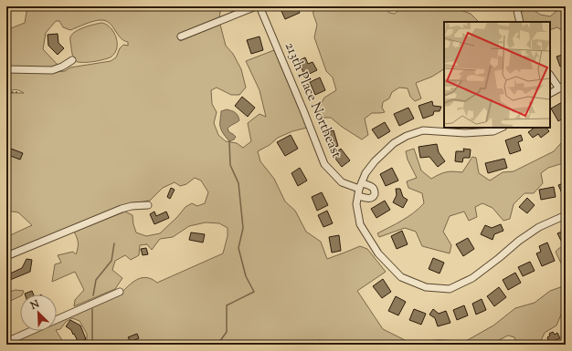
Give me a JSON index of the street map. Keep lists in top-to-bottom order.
{
  "streets": {
    "street": ["213th Place Northeast"]
  },
  "north": "top left"
}
